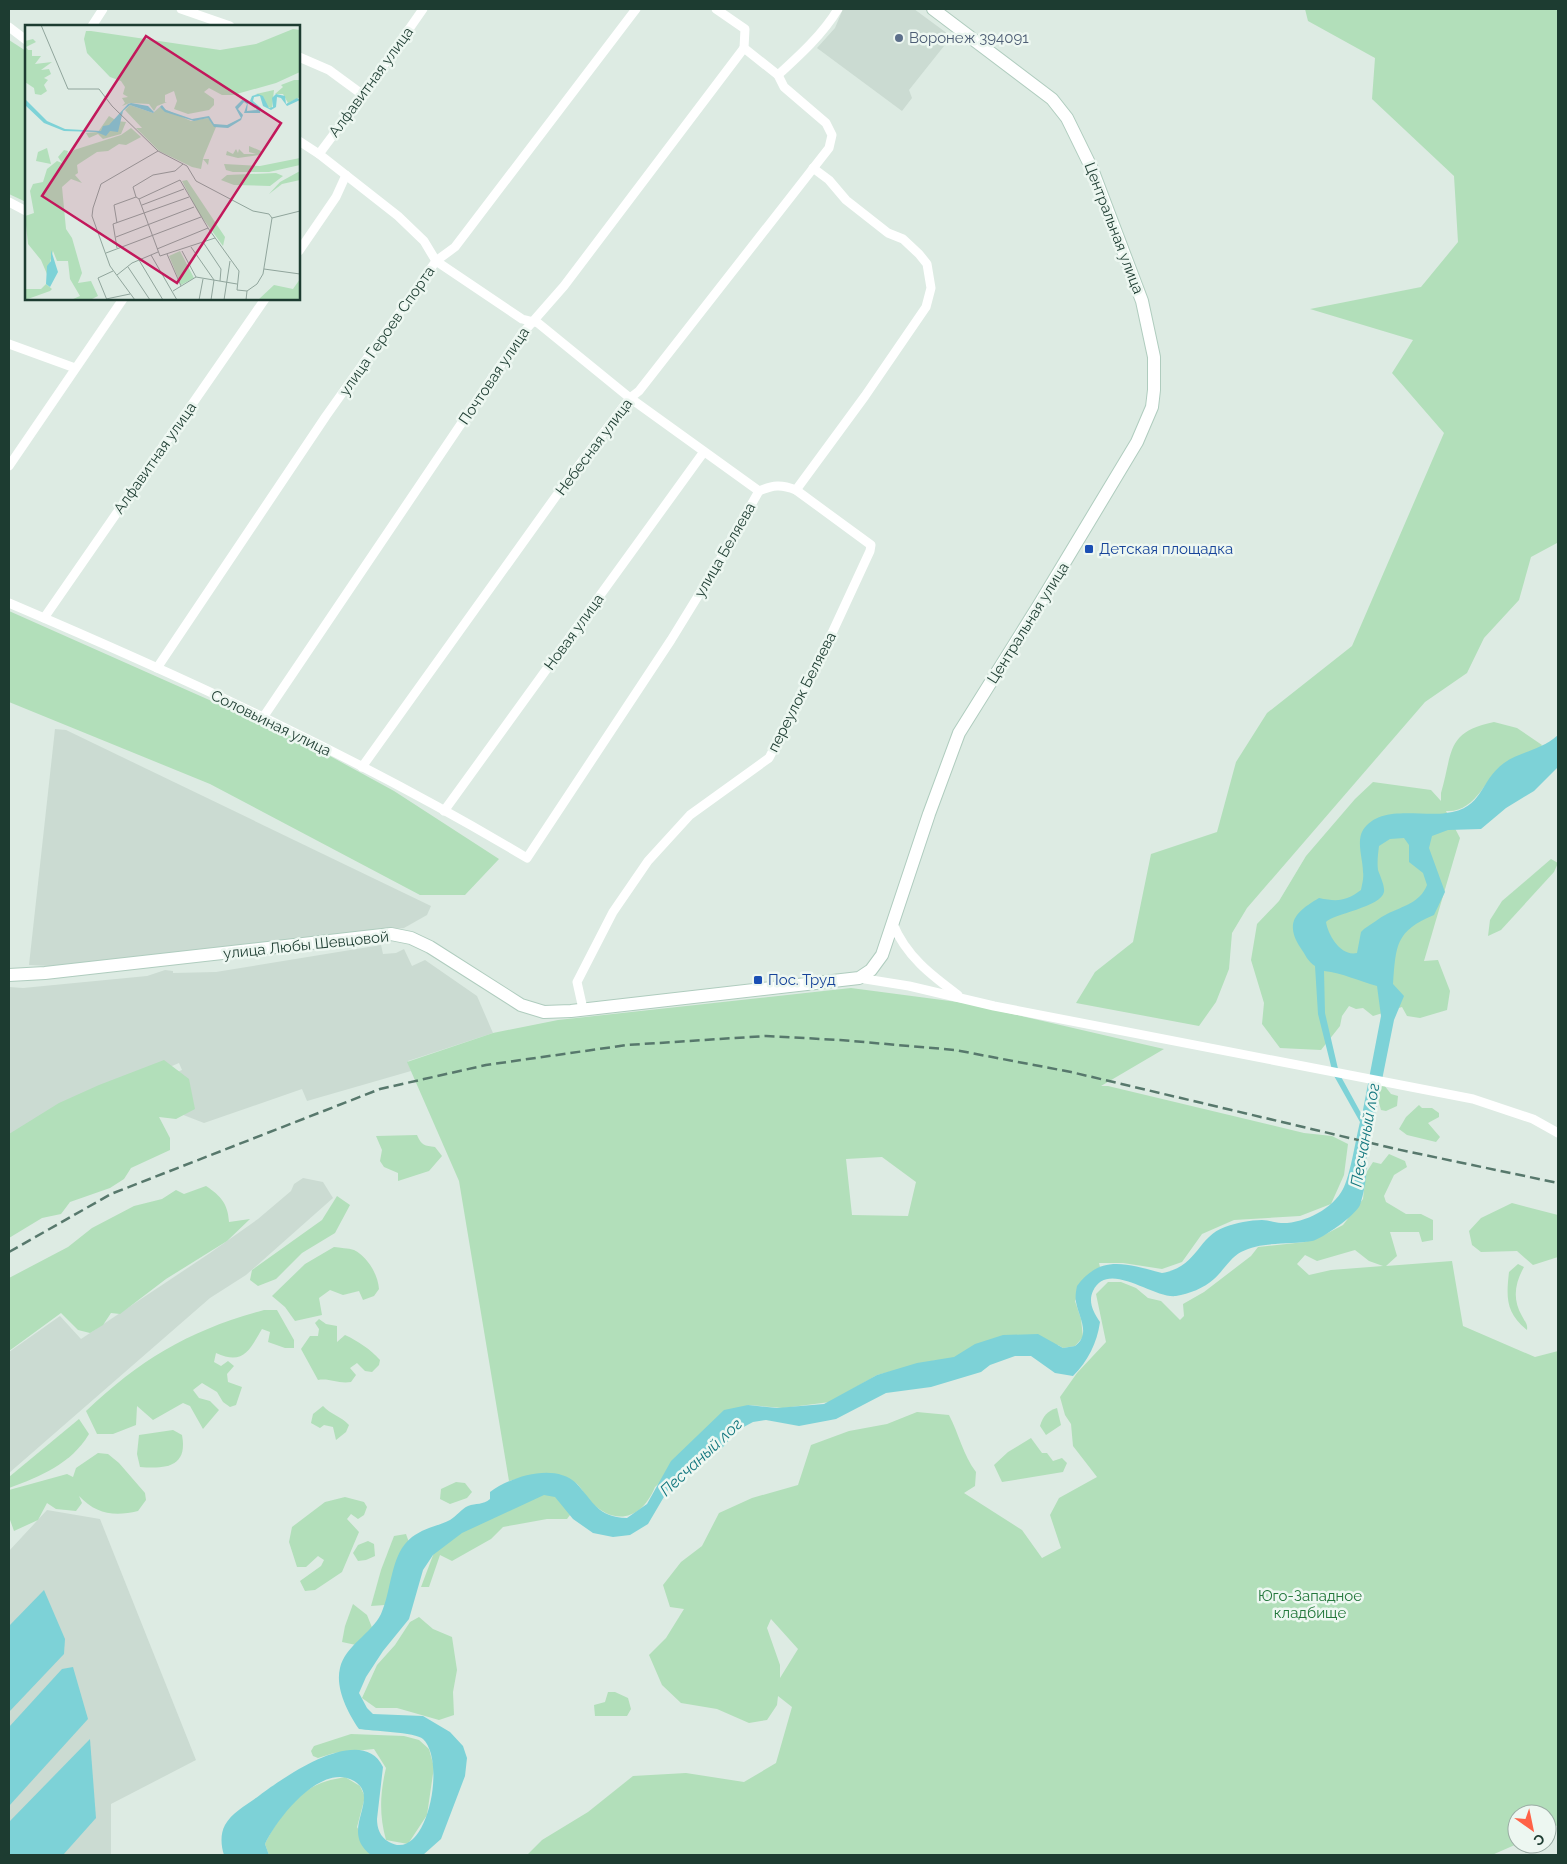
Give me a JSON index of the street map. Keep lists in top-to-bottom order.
{
  "streets": {
    "street": [
      "Алфавитная улица",
      "Центральная улица",
      "улица Героев Спорта",
      "Почтовая улица",
      "Небесная улица",
      "улица Беляева",
      "Новая улица",
      "переулок Беляева",
      "Соловьиная улица",
      "улица Любы Шевцовой"
    ]
  },
  "crossings": [
    ["Алфавитная улица", "Соловьиная улица"],
    ["Центральная улица", "улица Любы Шевцовой"],
    ["улица Героев Спорта", "Соловьиная улица"],
    ["Почтовая улица", "Соловьиная улица"],
    ["Небесная улица", "Соловьиная улица"],
    ["улица Беляева", "переулок Беляева"],
    ["улица Беляева", "Соловьиная улица"],
    ["Новая улица", "Соловьиная улица"],
    ["переулок Беляева", "улица Любы Шевцовой"]
  ],
  "water": ["Песчаный лог"],
  "parks": ["Юго-Западное кладбище"],
  "places": {
    "other": ["Воронеж 394091"],
    "transit": ["Детская площадка", "Пос. Труд"]
  },
  "north": "bottom right"
}
